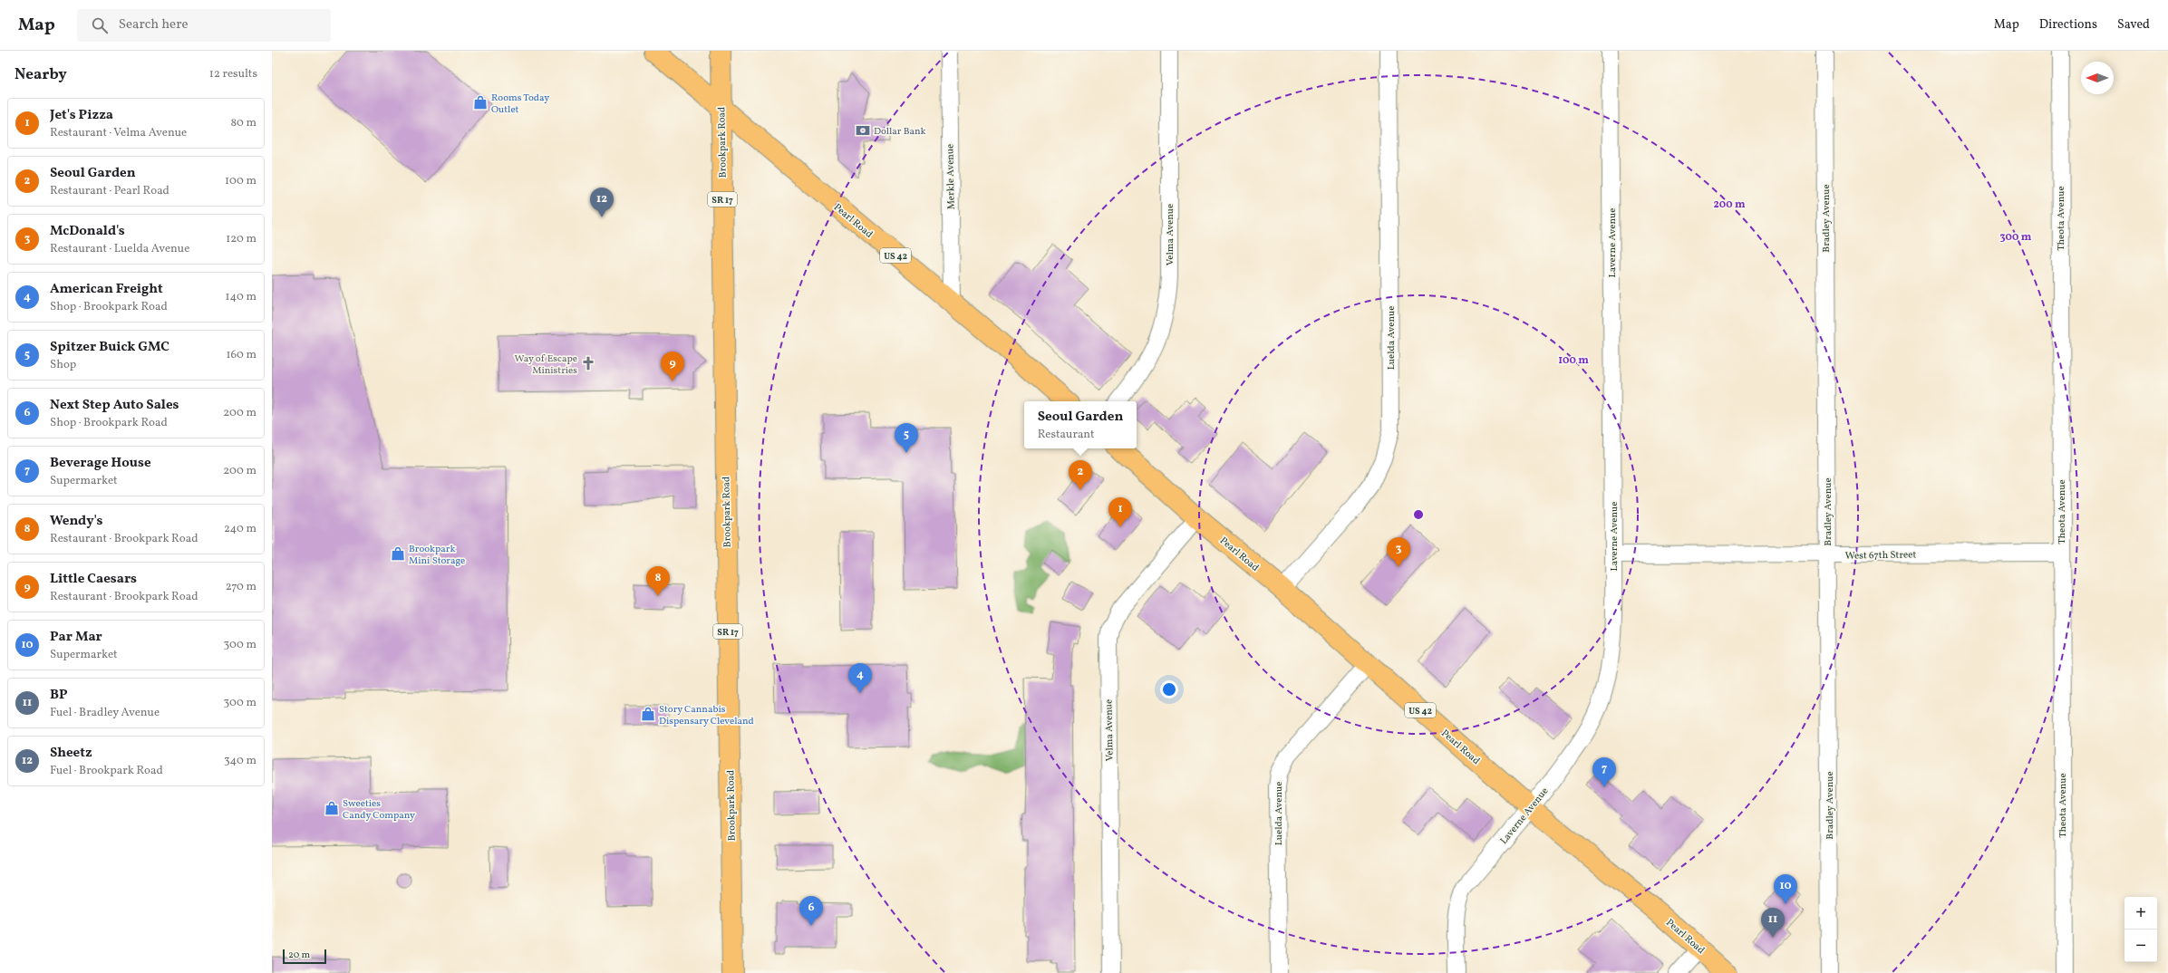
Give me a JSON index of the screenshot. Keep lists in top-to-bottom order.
{
  "streets": {
    "main road": [
      "Brookpark Road",
      "SR 17",
      "Pearl Road",
      "US 42"
    ],
    "street": [
      "Merkle Avenue",
      "Bradley Avenue",
      "Theota Avenue",
      "Velma Avenue",
      "Laverne Avenue",
      "Luelda Avenue",
      "West 67th Street"
    ]
  },
  "crossings": [
    ["Brookpark Road", "Pearl Road"],
    ["Merkle Avenue", "Pearl Road"],
    ["Bradley Avenue", "West 67th Street"],
    ["Theota Avenue", "West 67th Street"],
    ["Pearl Road", "Velma Avenue"],
    ["Pearl Road", "Laverne Avenue"],
    ["Pearl Road", "Luelda Avenue"],
    ["Laverne Avenue", "West 67th Street"]
  ],
  "places": {
    "shop": [
      "Rooms Today Outlet",
      "Brookpark Mini Storage",
      "Story Cannabis Dispensary Cleveland",
      "Sweeties Candy Company"
    ],
    "bank": ["Dollar Bank"],
    "church": ["Way of Escape Ministries"]
  },
  "scale_bar": "20 m",
  "north": "left",
  "page": {
    "header": "Map",
    "search": "Search here",
    "nav": ["Map", "Directions", "Saved"],
    "heading": ["Nearby", "12 results"],
    "list": [
      {
        "mark": "1",
        "name": "Jet's Pizza",
        "note": "Restaurant · Velma Avenue",
        "value": "80 m"
      },
      {
        "mark": "2",
        "name": "Seoul Garden",
        "note": "Restaurant · Pearl Road",
        "value": "100 m"
      },
      {
        "mark": "3",
        "name": "McDonald's",
        "note": "Restaurant · Luelda Avenue",
        "value": "120 m"
      },
      {
        "mark": "4",
        "name": "American Freight",
        "note": "Shop · Brookpark Road",
        "value": "140 m"
      },
      {
        "mark": "5",
        "name": "Spitzer Buick GMC",
        "note": "Shop",
        "value": "160 m"
      },
      {
        "mark": "6",
        "name": "Next Step Auto Sales",
        "note": "Shop · Brookpark Road",
        "value": "200 m"
      },
      {
        "mark": "7",
        "name": "Beverage House",
        "note": "Supermarket",
        "value": "200 m"
      },
      {
        "mark": "8",
        "name": "Wendy's",
        "note": "Restaurant · Brookpark Road",
        "value": "240 m"
      },
      {
        "mark": "9",
        "name": "Little Caesars",
        "note": "Restaurant · Brookpark Road",
        "value": "270 m"
      },
      {
        "mark": "10",
        "name": "Par Mar",
        "note": "Supermarket",
        "value": "300 m"
      },
      {
        "mark": "11",
        "name": "BP",
        "note": "Fuel · Bradley Avenue",
        "value": "300 m"
      },
      {
        "mark": "12",
        "name": "Sheetz",
        "note": "Fuel · Brookpark Road",
        "value": "340 m"
      }
    ],
    "pins": [
      "12",
      "9",
      "5",
      "2",
      "1",
      "3",
      "8",
      "4",
      "7",
      "10",
      "6",
      "11"
    ],
    "popup": ["Seoul Garden", "Restaurant"],
    "map_buttons": ["+", "−"],
    "scale": "20 m"
  },
  "rings": ["200 m", "300 m", "100 m"]
}
